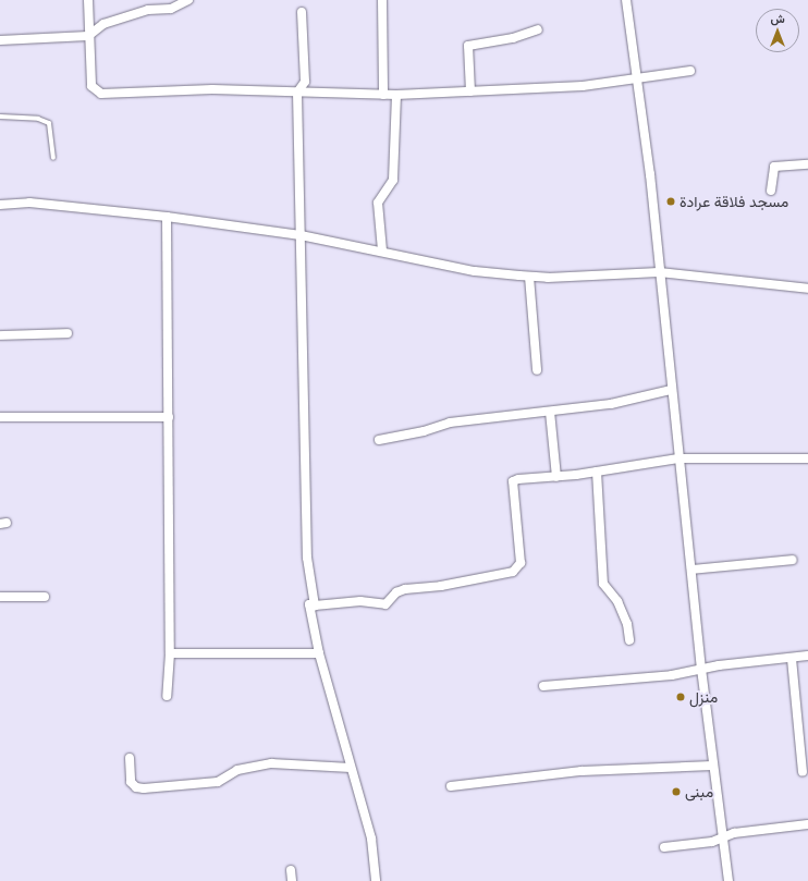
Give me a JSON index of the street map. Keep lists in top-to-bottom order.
{
  "places": ["مسجد فلاقة عرادة", "منزل", "مبنى"],
  "north": "top"
}
